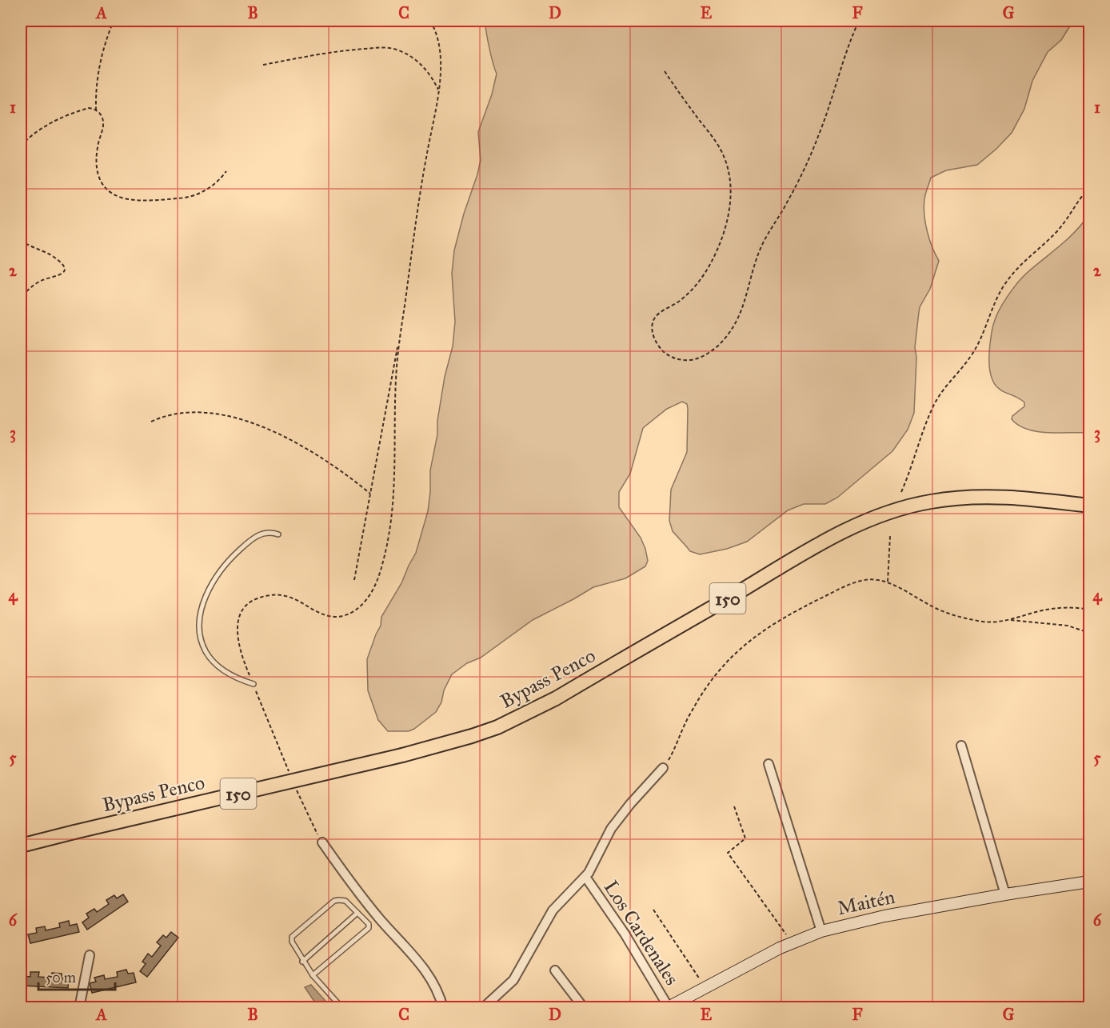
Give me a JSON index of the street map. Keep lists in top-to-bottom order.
{
  "streets": {
    "main road": ["150", "Bypass Penco", "Maitén"],
    "street": ["Los Cardenales"]
  },
  "crossings": [
    ["Maitén", "Los Cardenales"]
  ],
  "scale_bar": "50 m",
  "grid": {
    "columns": [
      "A",
      "B",
      "C",
      "D",
      "E",
      "F",
      "G"
    ],
    "rows": [
      "1",
      "2",
      "3",
      "4",
      "5",
      "6"
    ]
  }
}
